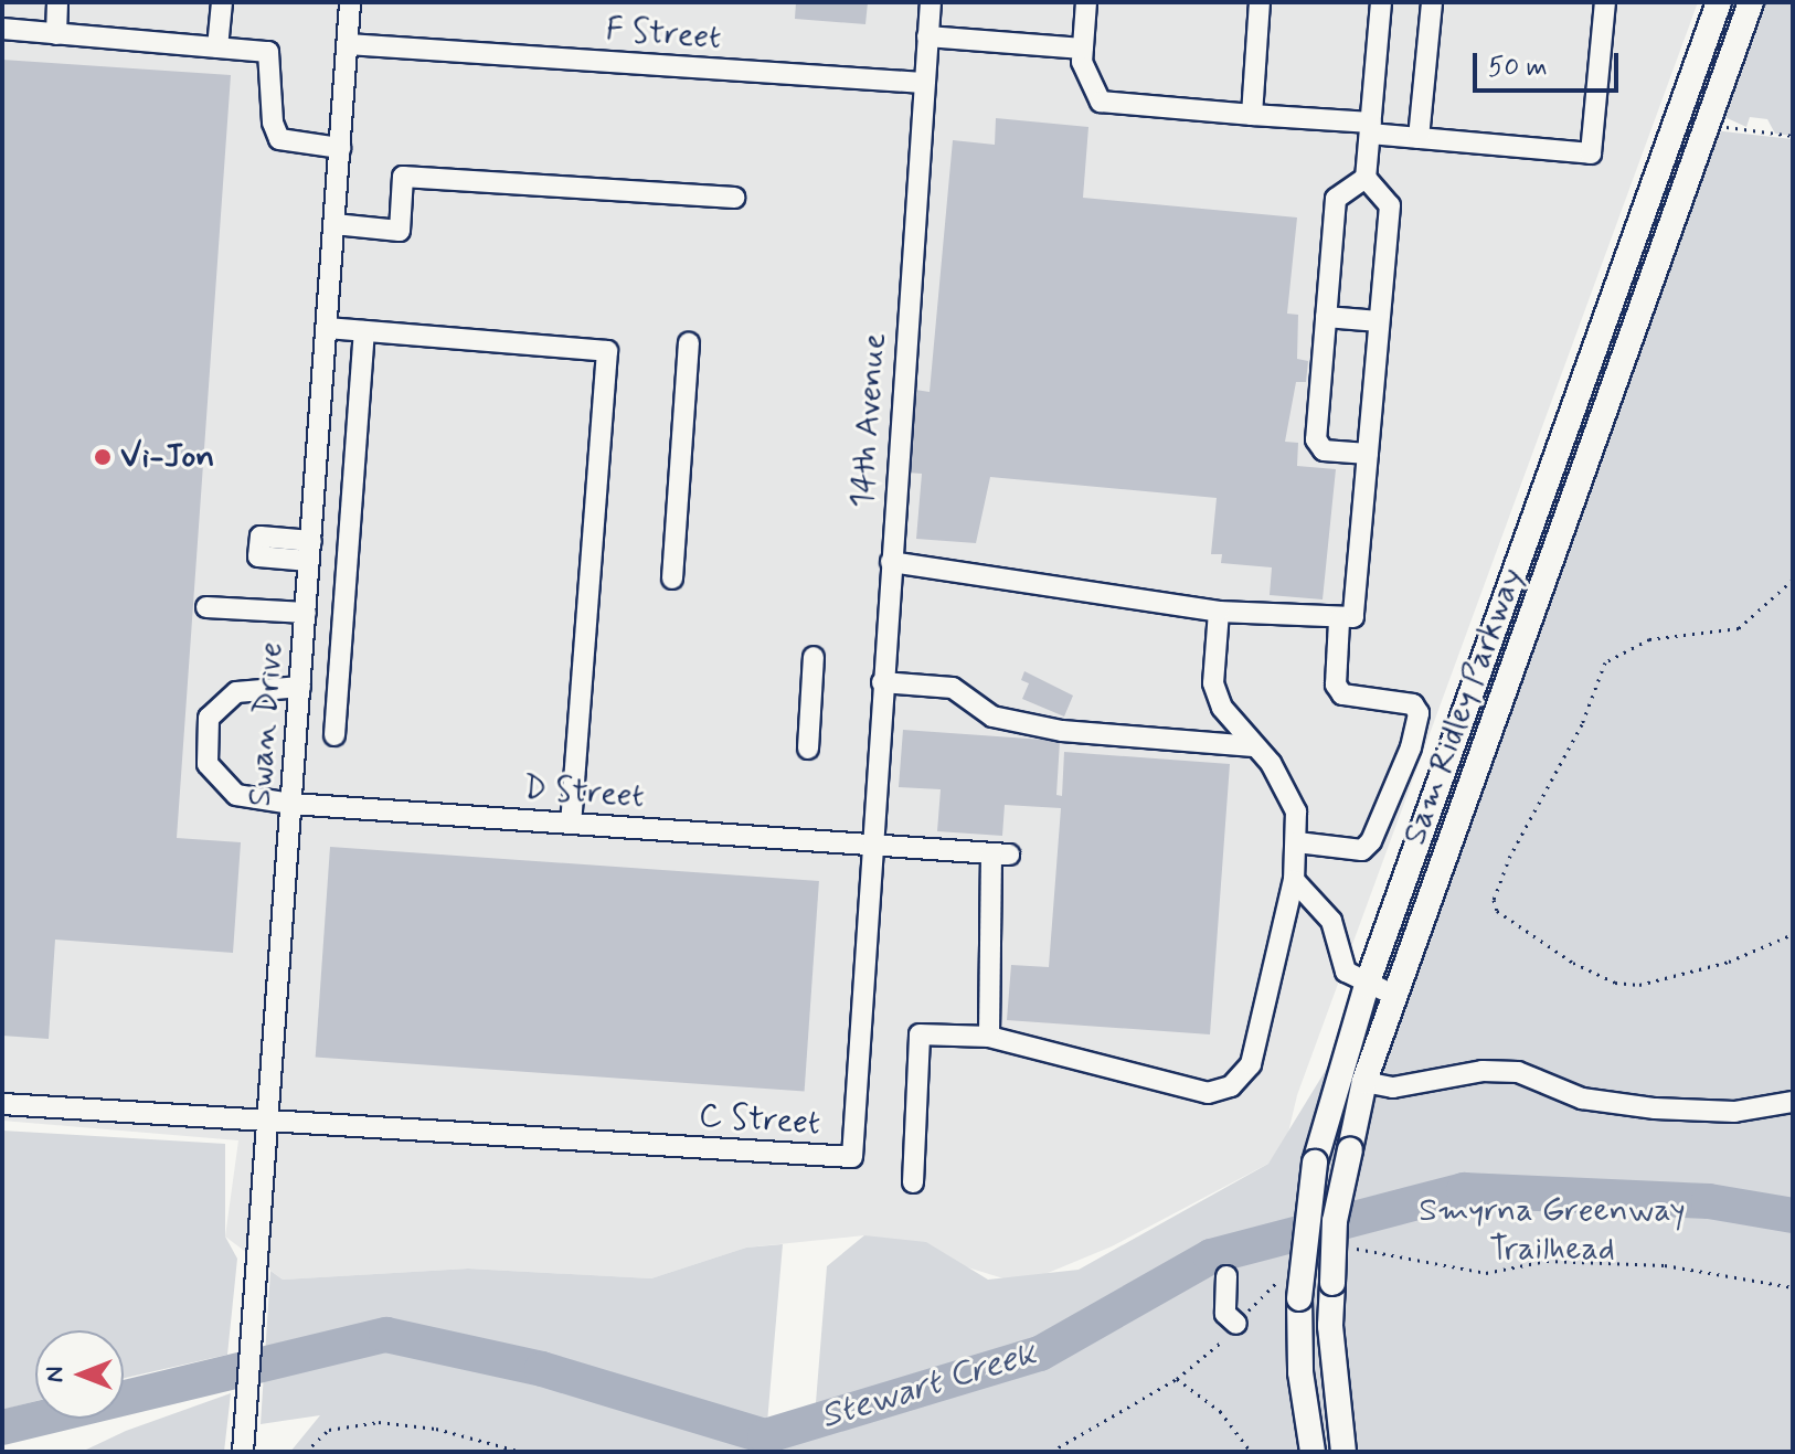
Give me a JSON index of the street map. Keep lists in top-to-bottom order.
{
  "streets": {
    "main road": ["Sam Ridley Parkway"],
    "street": [
      "F Street",
      "14th Avenue",
      "Swan Drive",
      "D Street",
      "C Street"
    ]
  },
  "crossings": [
    ["F Street", "14th Avenue"],
    ["F Street", "Swan Drive"],
    ["14th Avenue", "D Street"],
    ["14th Avenue", "C Street"],
    ["Swan Drive", "D Street"],
    ["Swan Drive", "C Street"],
    ["D Street", "C Street"]
  ],
  "water": ["Stewart Creek"],
  "parks": ["Smyrna Greenway Trailhead"],
  "places": ["Vi-Jon"],
  "scale_bar": "50 m",
  "north": "left"
}
